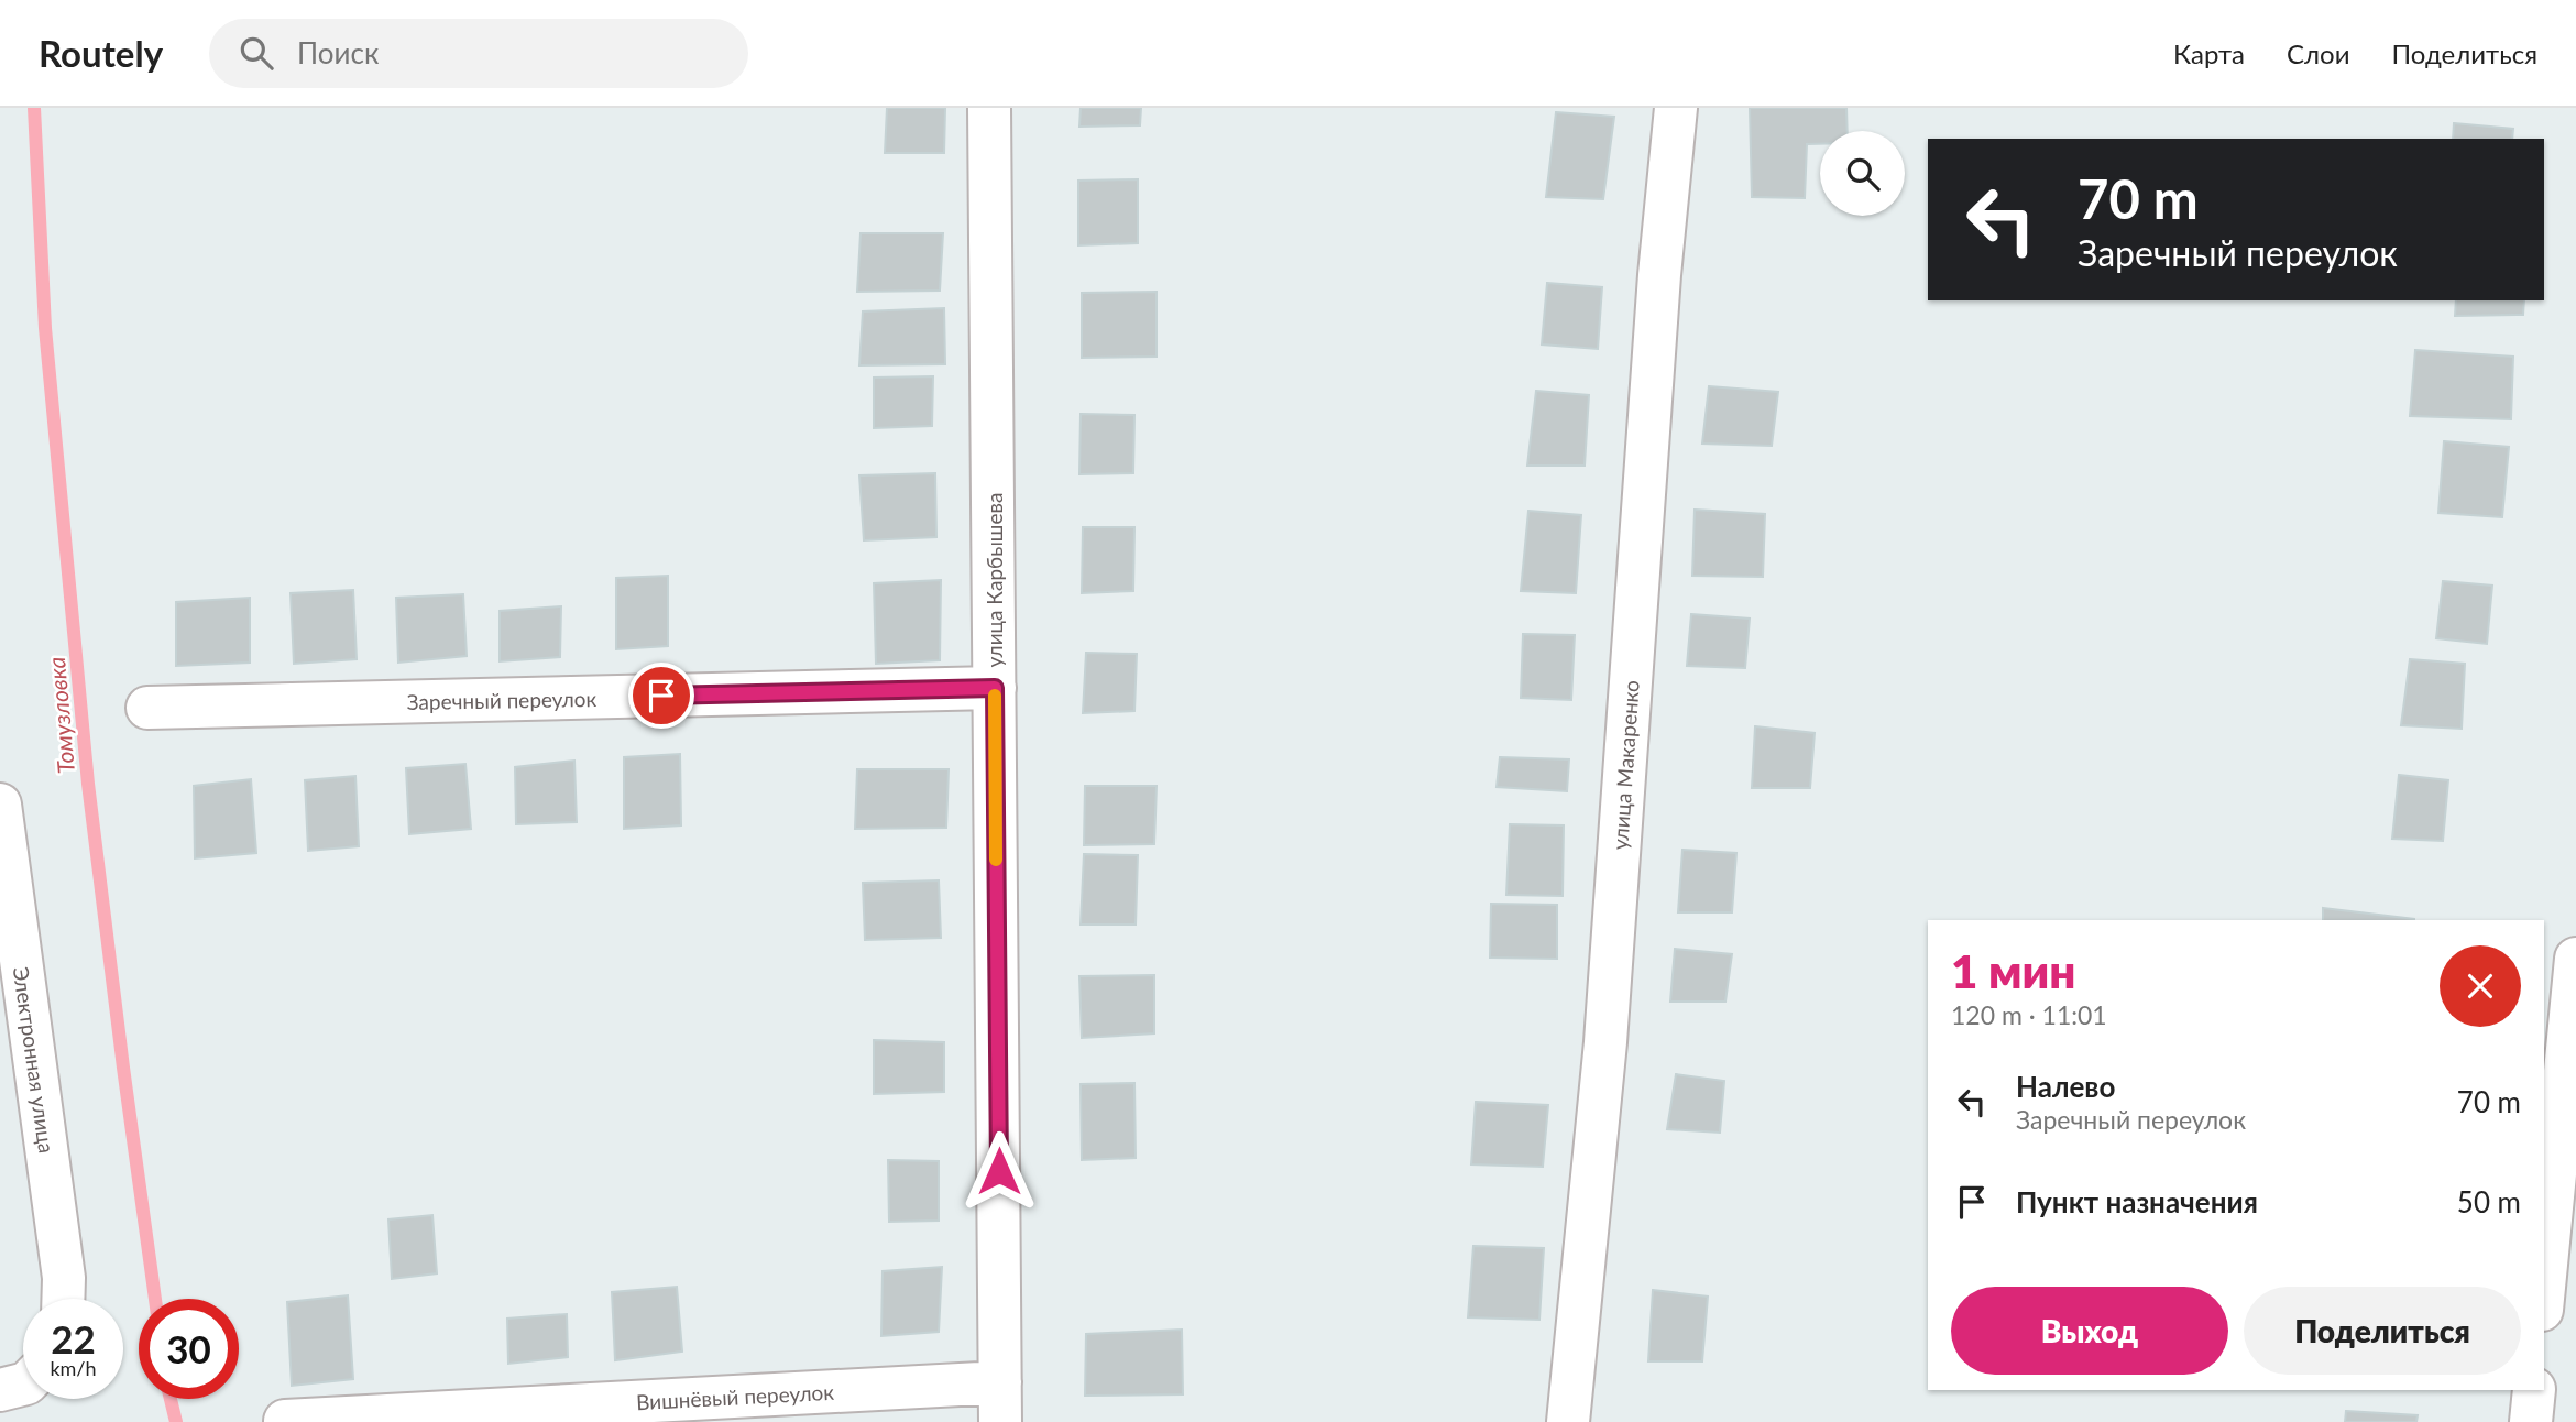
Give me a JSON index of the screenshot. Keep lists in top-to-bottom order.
{
  "streets": {
    "street": [
      "улица Карбышева",
      "Заречный переулок",
      "улица Макаренко",
      "Электронная улица",
      "Вишнёвый переулок"
    ]
  },
  "crossings": [
    ["улица Карбышева", "Заречный переулок"],
    ["улица Карбышева", "Вишнёвый переулок"]
  ],
  "water": ["Томузловка"],
  "page": {
    "header": "Routely",
    "search": "Поиск",
    "nav": ["Карта", "Слои", "Поделиться"],
    "turn": ["70 m", "Заречный переулок"],
    "heading": ["1 мин", "120 m · 11:01"],
    "list": [
      {
        "name": "Налево",
        "note": "Заречный переулок",
        "value": "70 m"
      },
      {
        "name": "Пункт назначения",
        "value": "50 m"
      }
    ],
    "buttons": ["Выход", "Поделиться"],
    "speed": "22 km/h",
    "limit": "30"
  }
}
